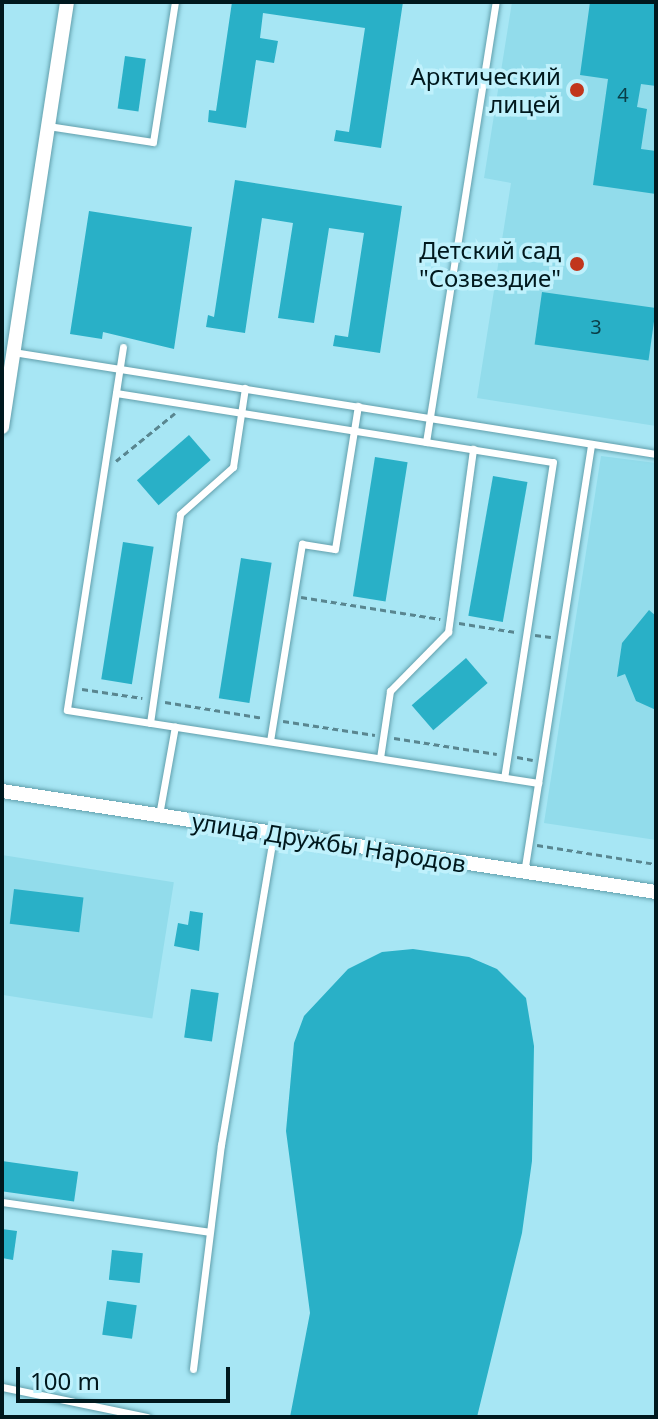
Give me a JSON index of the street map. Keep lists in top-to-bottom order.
{
  "streets": {
    "street": ["улица Дружбы Народов"]
  },
  "places": ["Арктический лицей", "Детский сад \"Созвездие\""],
  "house_numbers": ["4", "3"],
  "scale_bar": "100 m"
}
